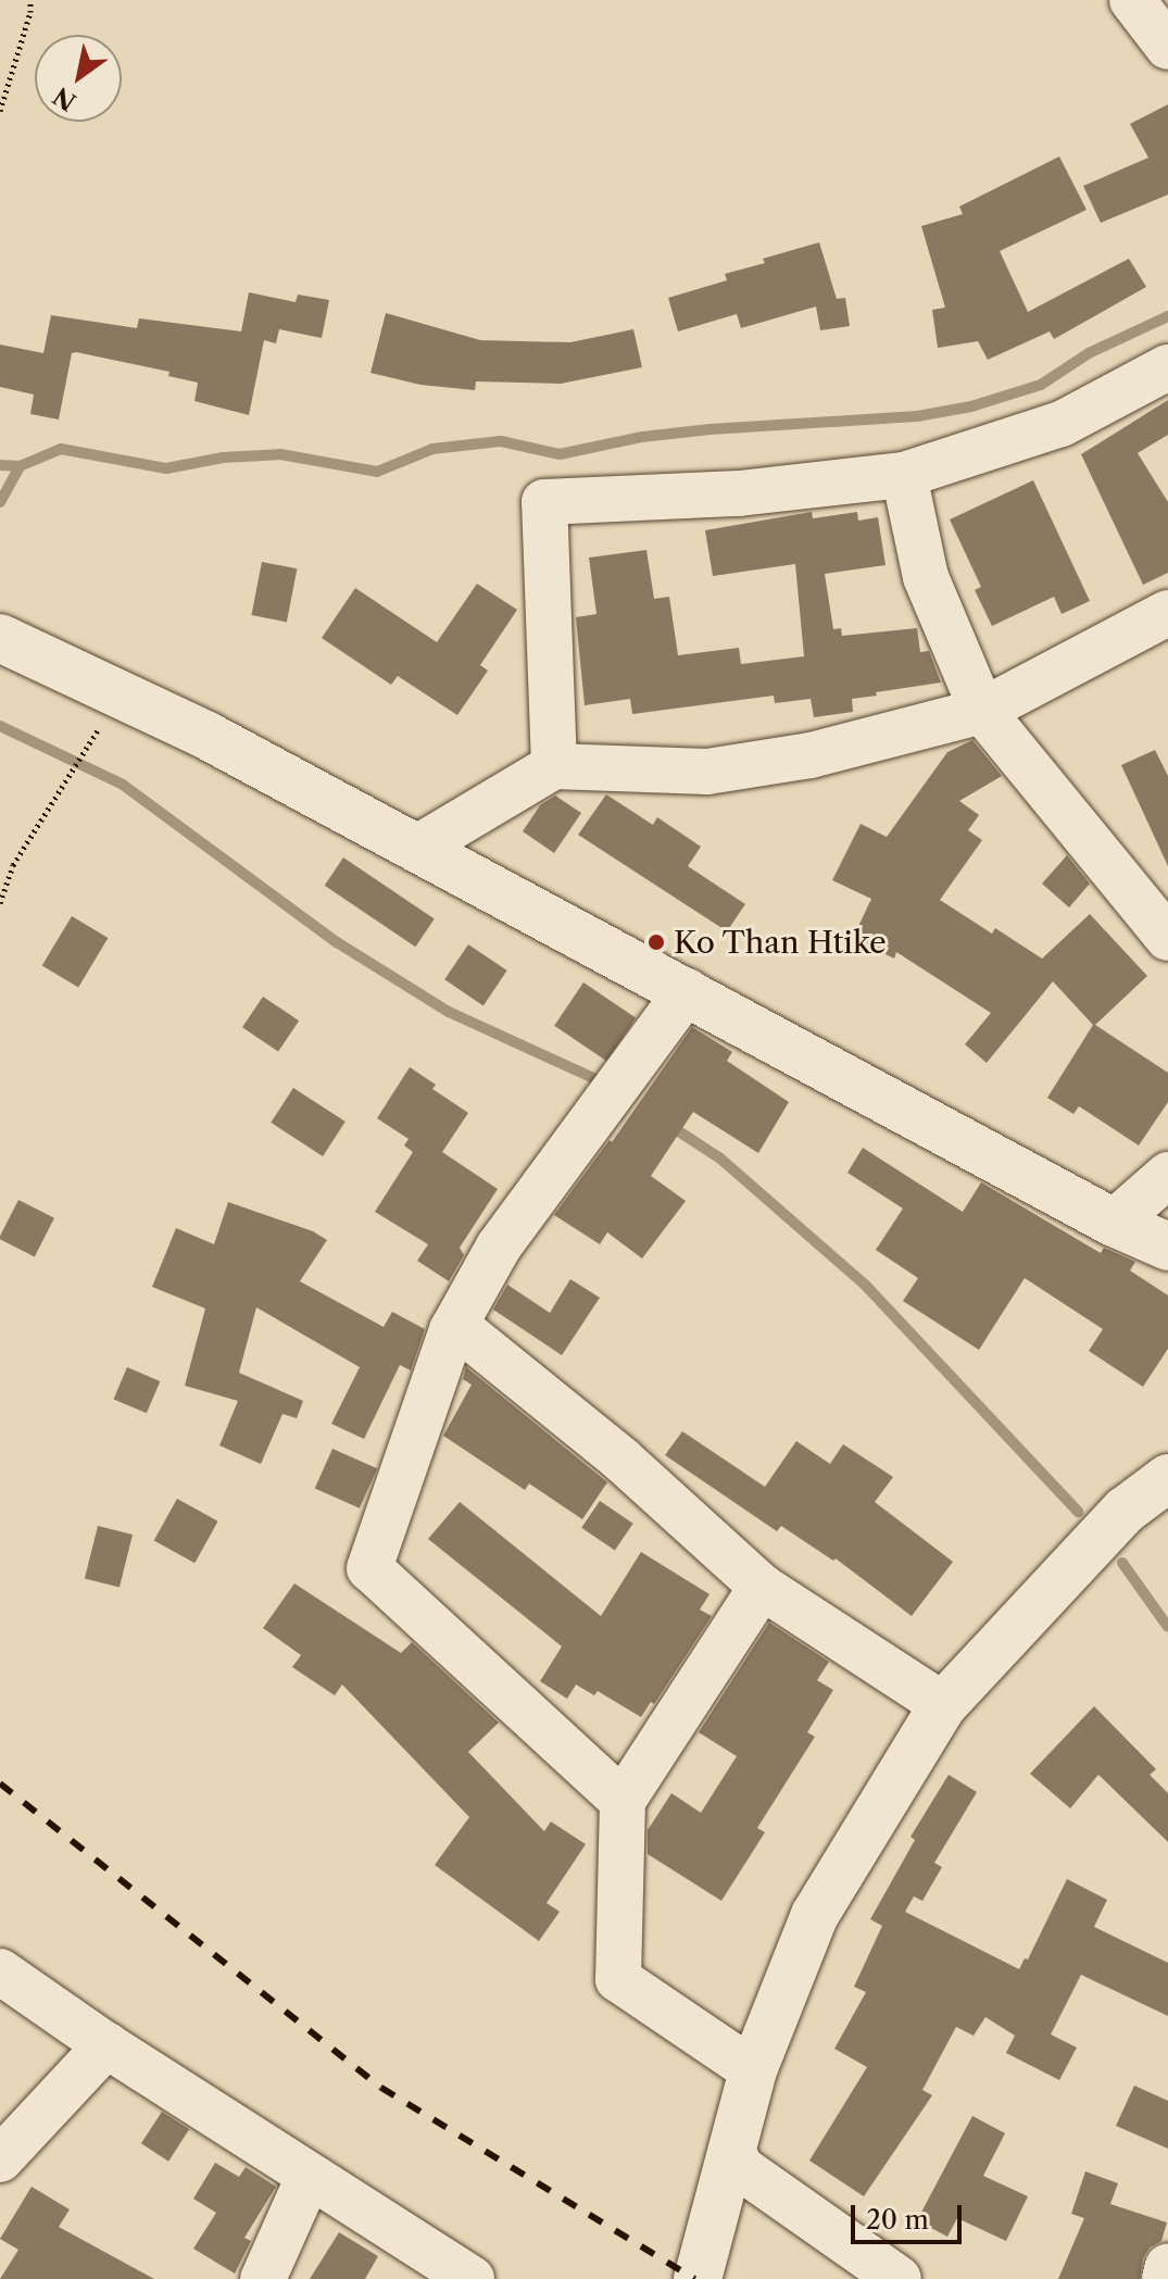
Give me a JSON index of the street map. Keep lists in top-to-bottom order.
{
  "places": ["Ko Than Htike"],
  "scale_bar": "20 m",
  "north": "bottom left"
}
